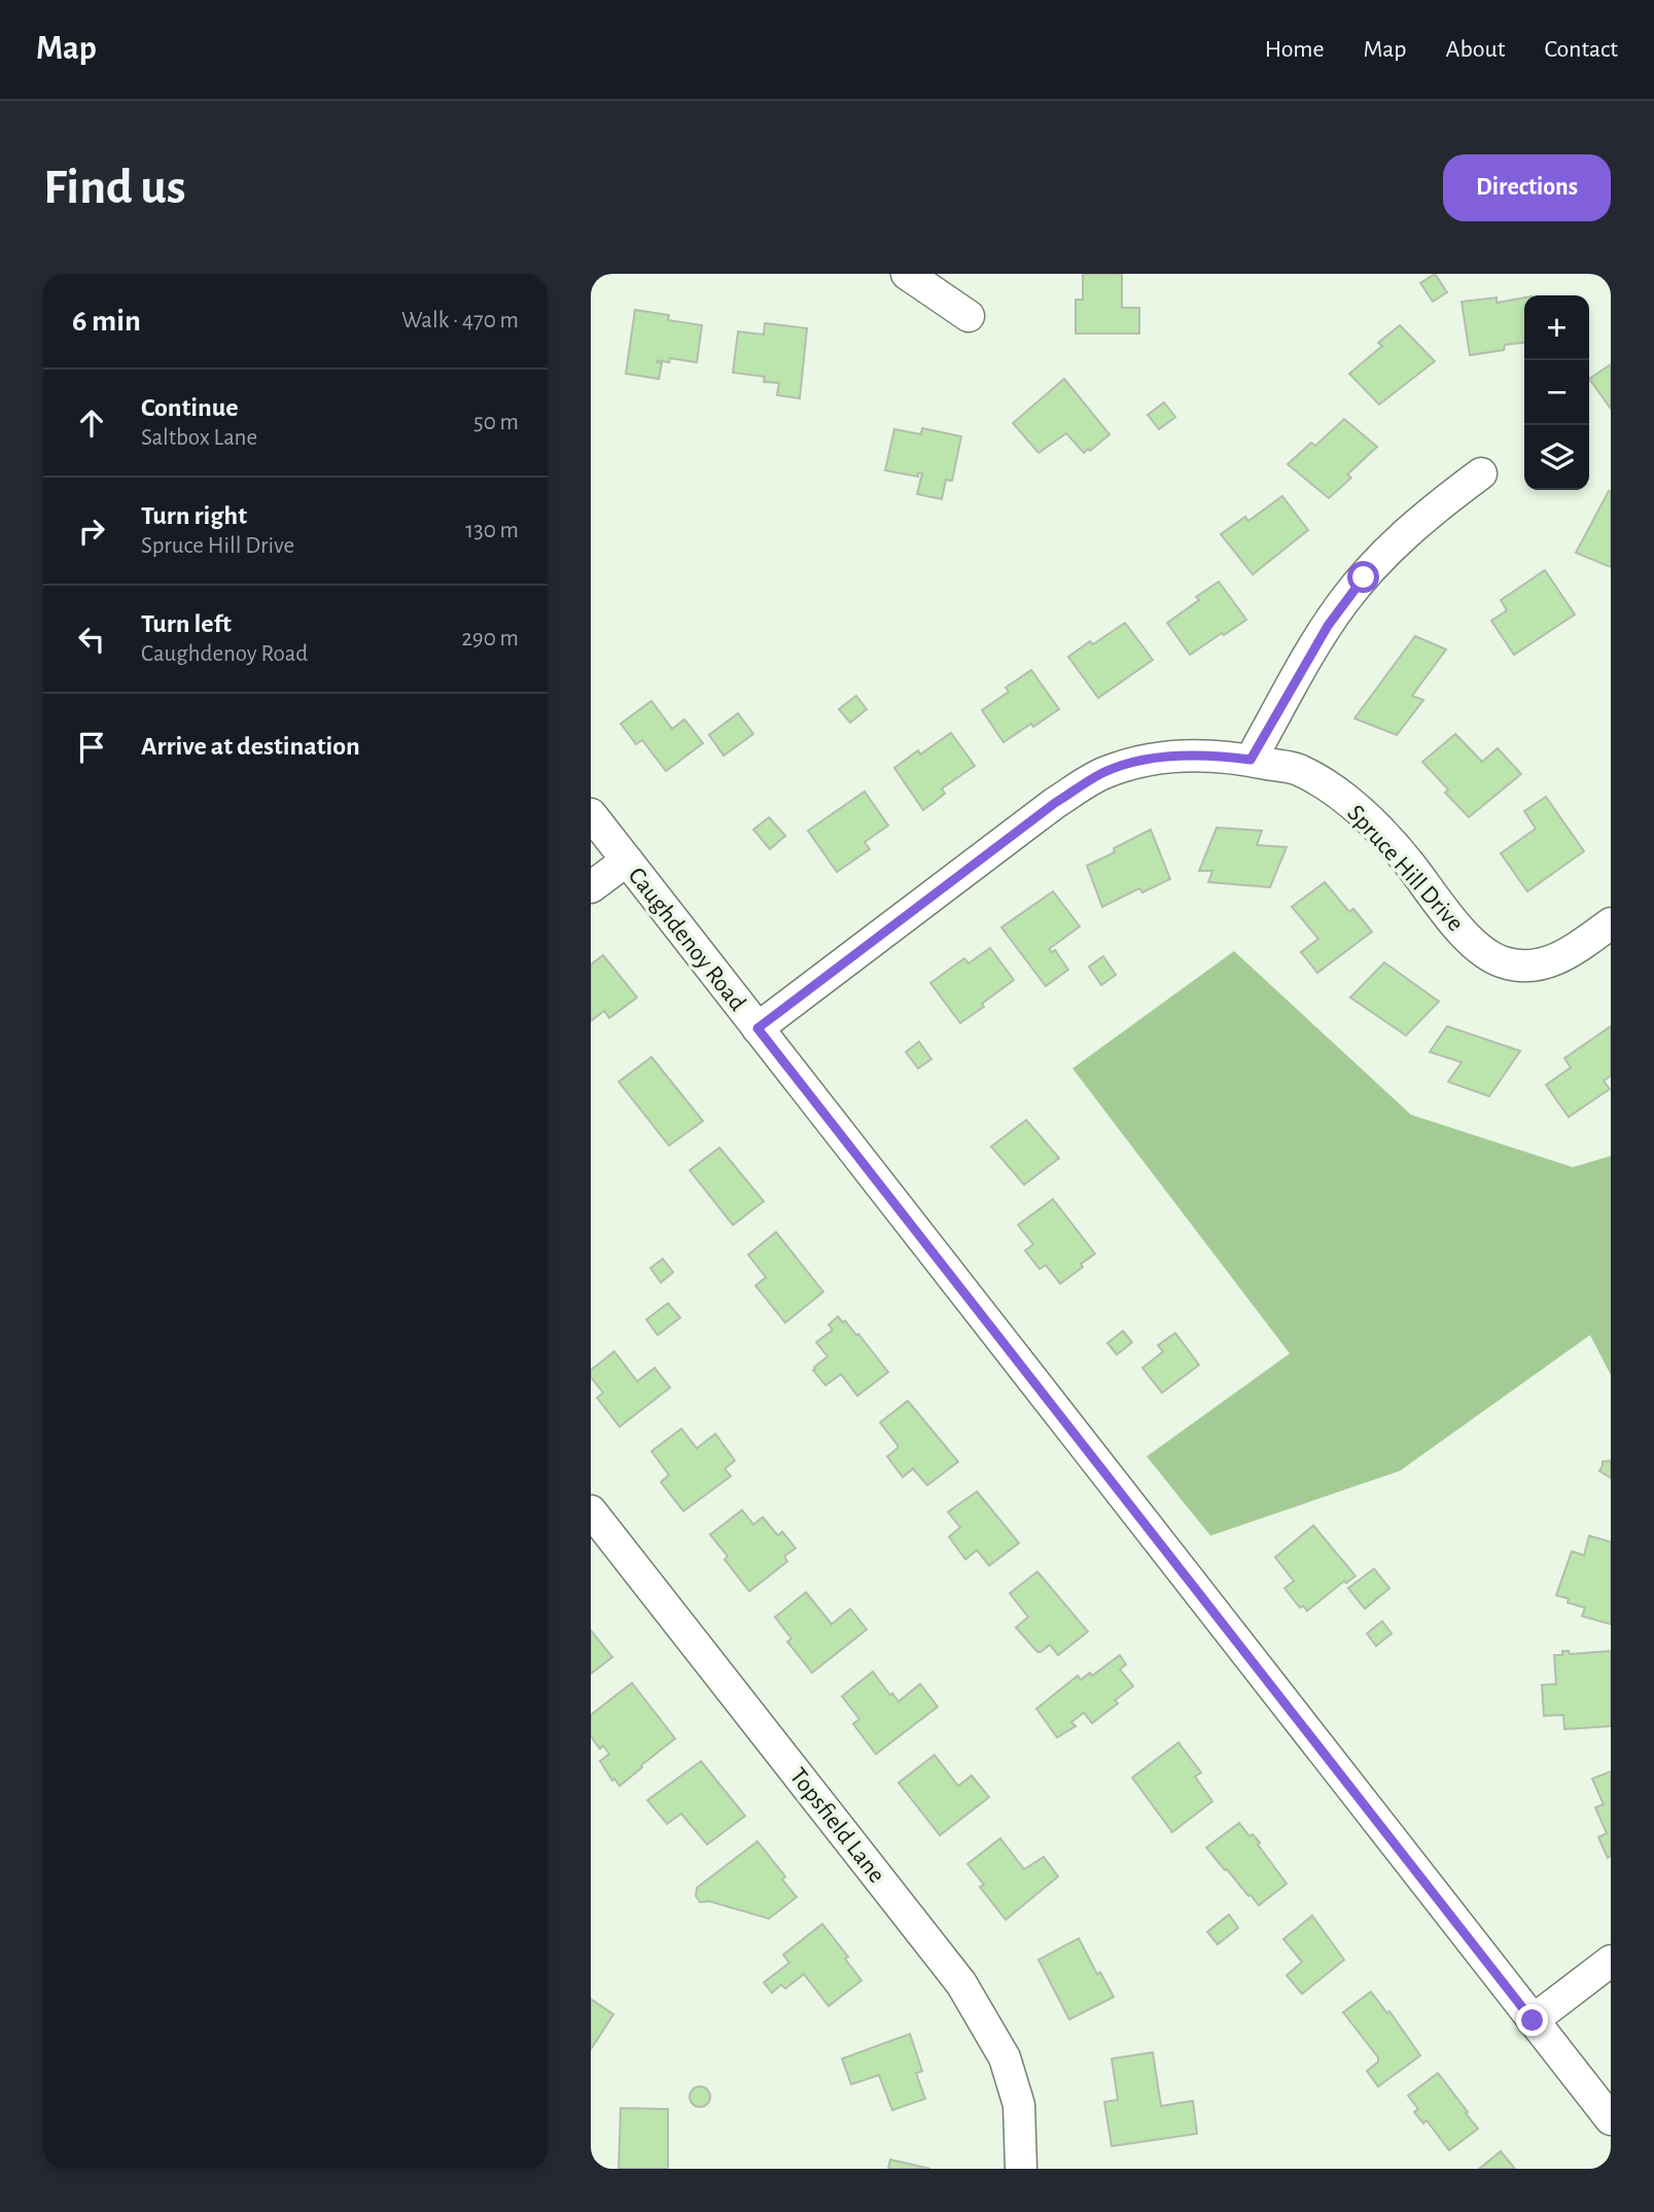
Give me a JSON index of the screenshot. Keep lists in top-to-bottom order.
{
  "streets": {
    "street": ["Spruce Hill Drive", "Caughdenoy Road", "Topsfield Lane"]
  },
  "crossings": [
    ["Spruce Hill Drive", "Caughdenoy Road"]
  ],
  "page": {
    "header": "Map",
    "nav": [
      "Home",
      "Map",
      "About",
      "Contact"
    ],
    "buttons": "Directions",
    "title": "Find us",
    "heading": ["6 min", "Walk · 470 m"],
    "map_buttons": ["+", "−"],
    "list": [
      ["Continue", "Saltbox Lane", "50 m"],
      ["Turn right", "Spruce Hill Drive", "130 m"],
      ["Turn left", "Caughdenoy Road", "290 m"],
      "Arrive at destination"
    ]
  }
}
